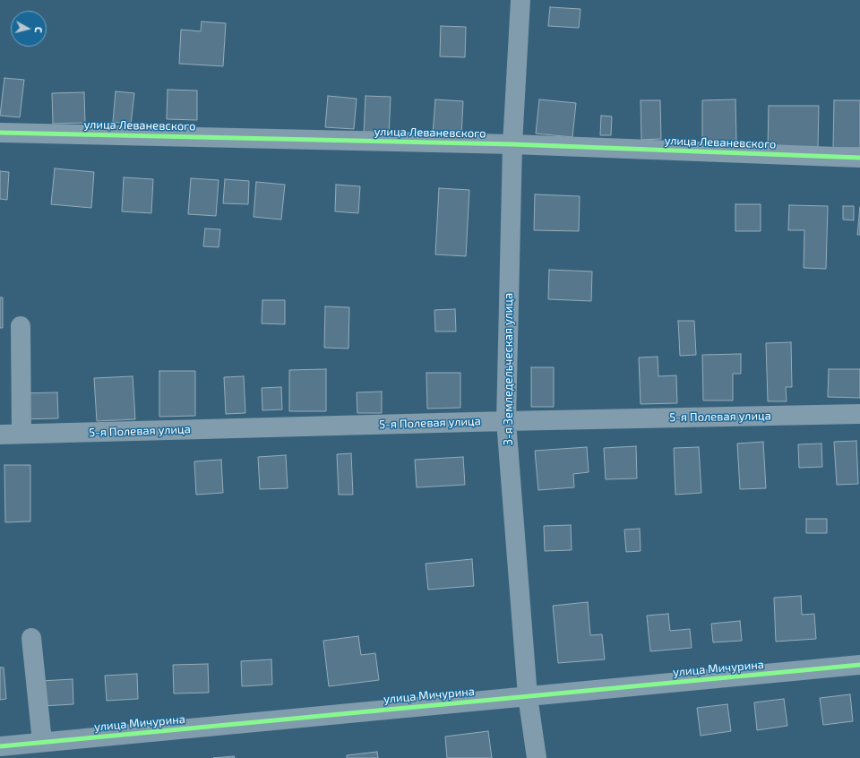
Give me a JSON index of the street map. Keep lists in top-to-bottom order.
{
  "streets": {
    "street": [
      "улица Леваневского",
      "3-я Земледельческая улица",
      "5-я Полевая улица",
      "улица Мичурина"
    ]
  },
  "crossings": [
    ["улица Леваневского", "3-я Земледельческая улица"],
    ["3-я Земледельческая улица", "5-я Полевая улица"],
    ["3-я Земледельческая улица", "улица Мичурина"]
  ],
  "north": "right"
}
